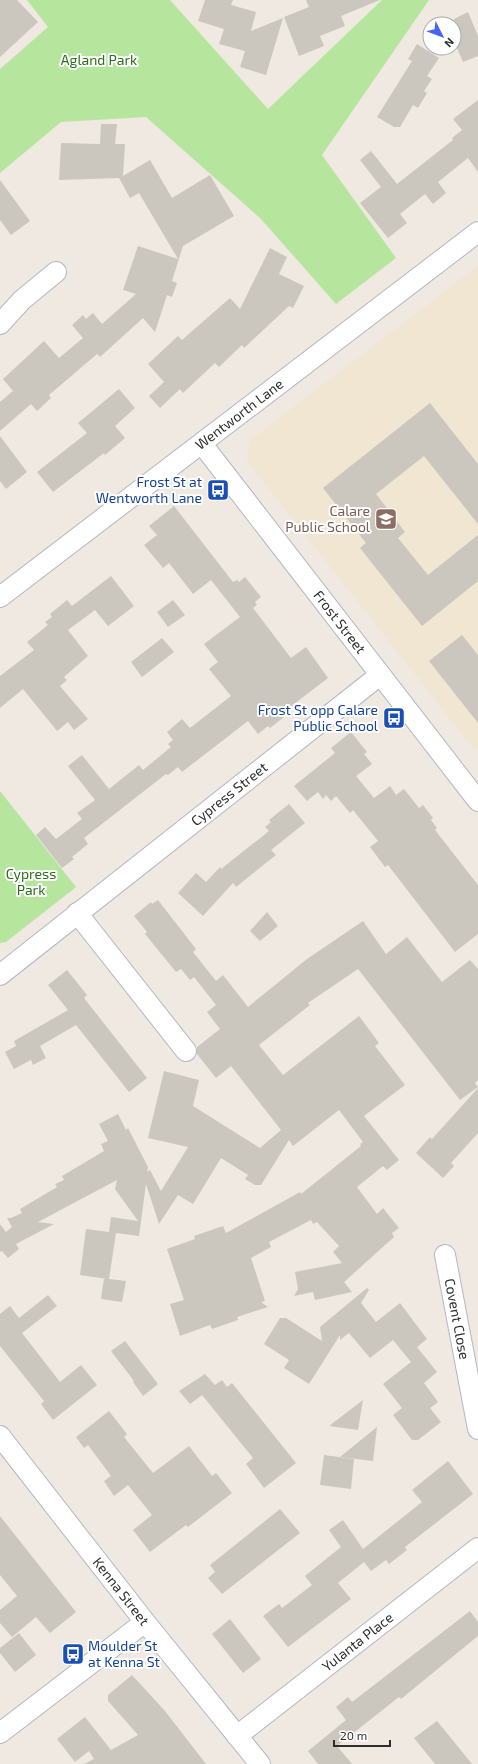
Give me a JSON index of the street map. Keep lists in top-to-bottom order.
{
  "streets": {
    "street": [
      "Wentworth Lane",
      "Frost Street",
      "Cypress Street",
      "Covent Close",
      "Kenna Street",
      "Yulanta Place"
    ]
  },
  "crossings": [
    ["Wentworth Lane", "Frost Street"],
    ["Frost Street", "Cypress Street"],
    ["Kenna Street", "Yulanta Place"]
  ],
  "parks": ["Agland Park", "Cypress Park"],
  "places": {
    "bus stop": ["Frost St at Wentworth Lane", "Frost St opp Calare Public School", "Moulder St at Kenna St"],
    "school or university": ["Calare Public School"]
  },
  "scale_bar": "20 m",
  "north": "bottom right"
}
